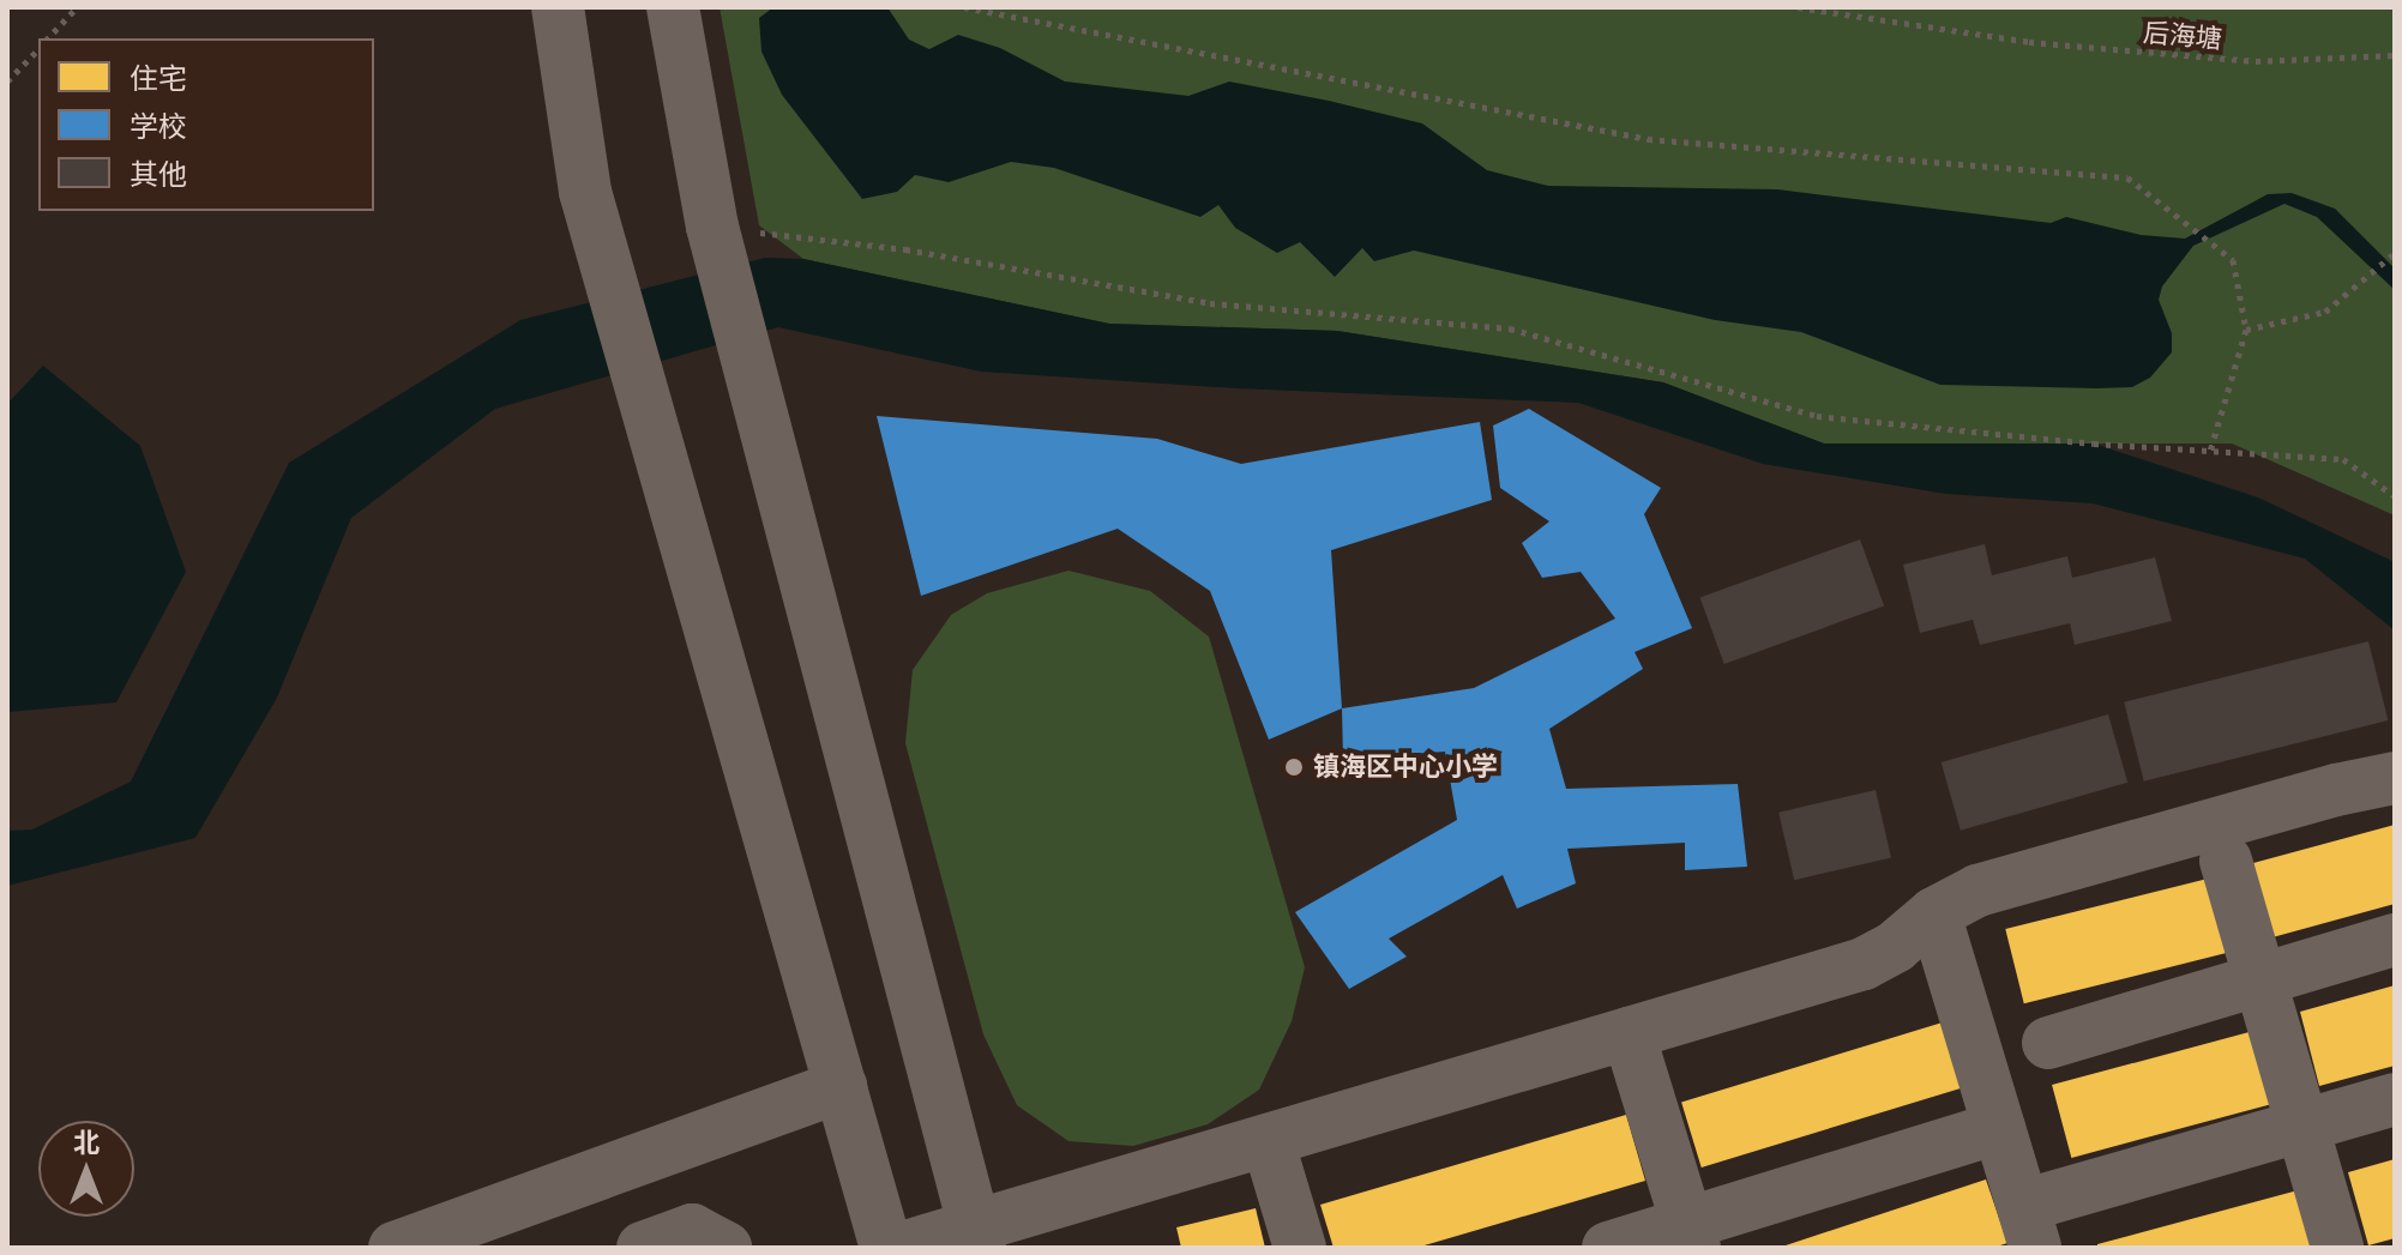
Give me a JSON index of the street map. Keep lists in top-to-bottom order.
{
  "streets": {
    "path": ["后海塘"]
  },
  "places": ["镇海区中心小学"],
  "legend": ["住宅", "学校", "其他"],
  "north": "top"
}
